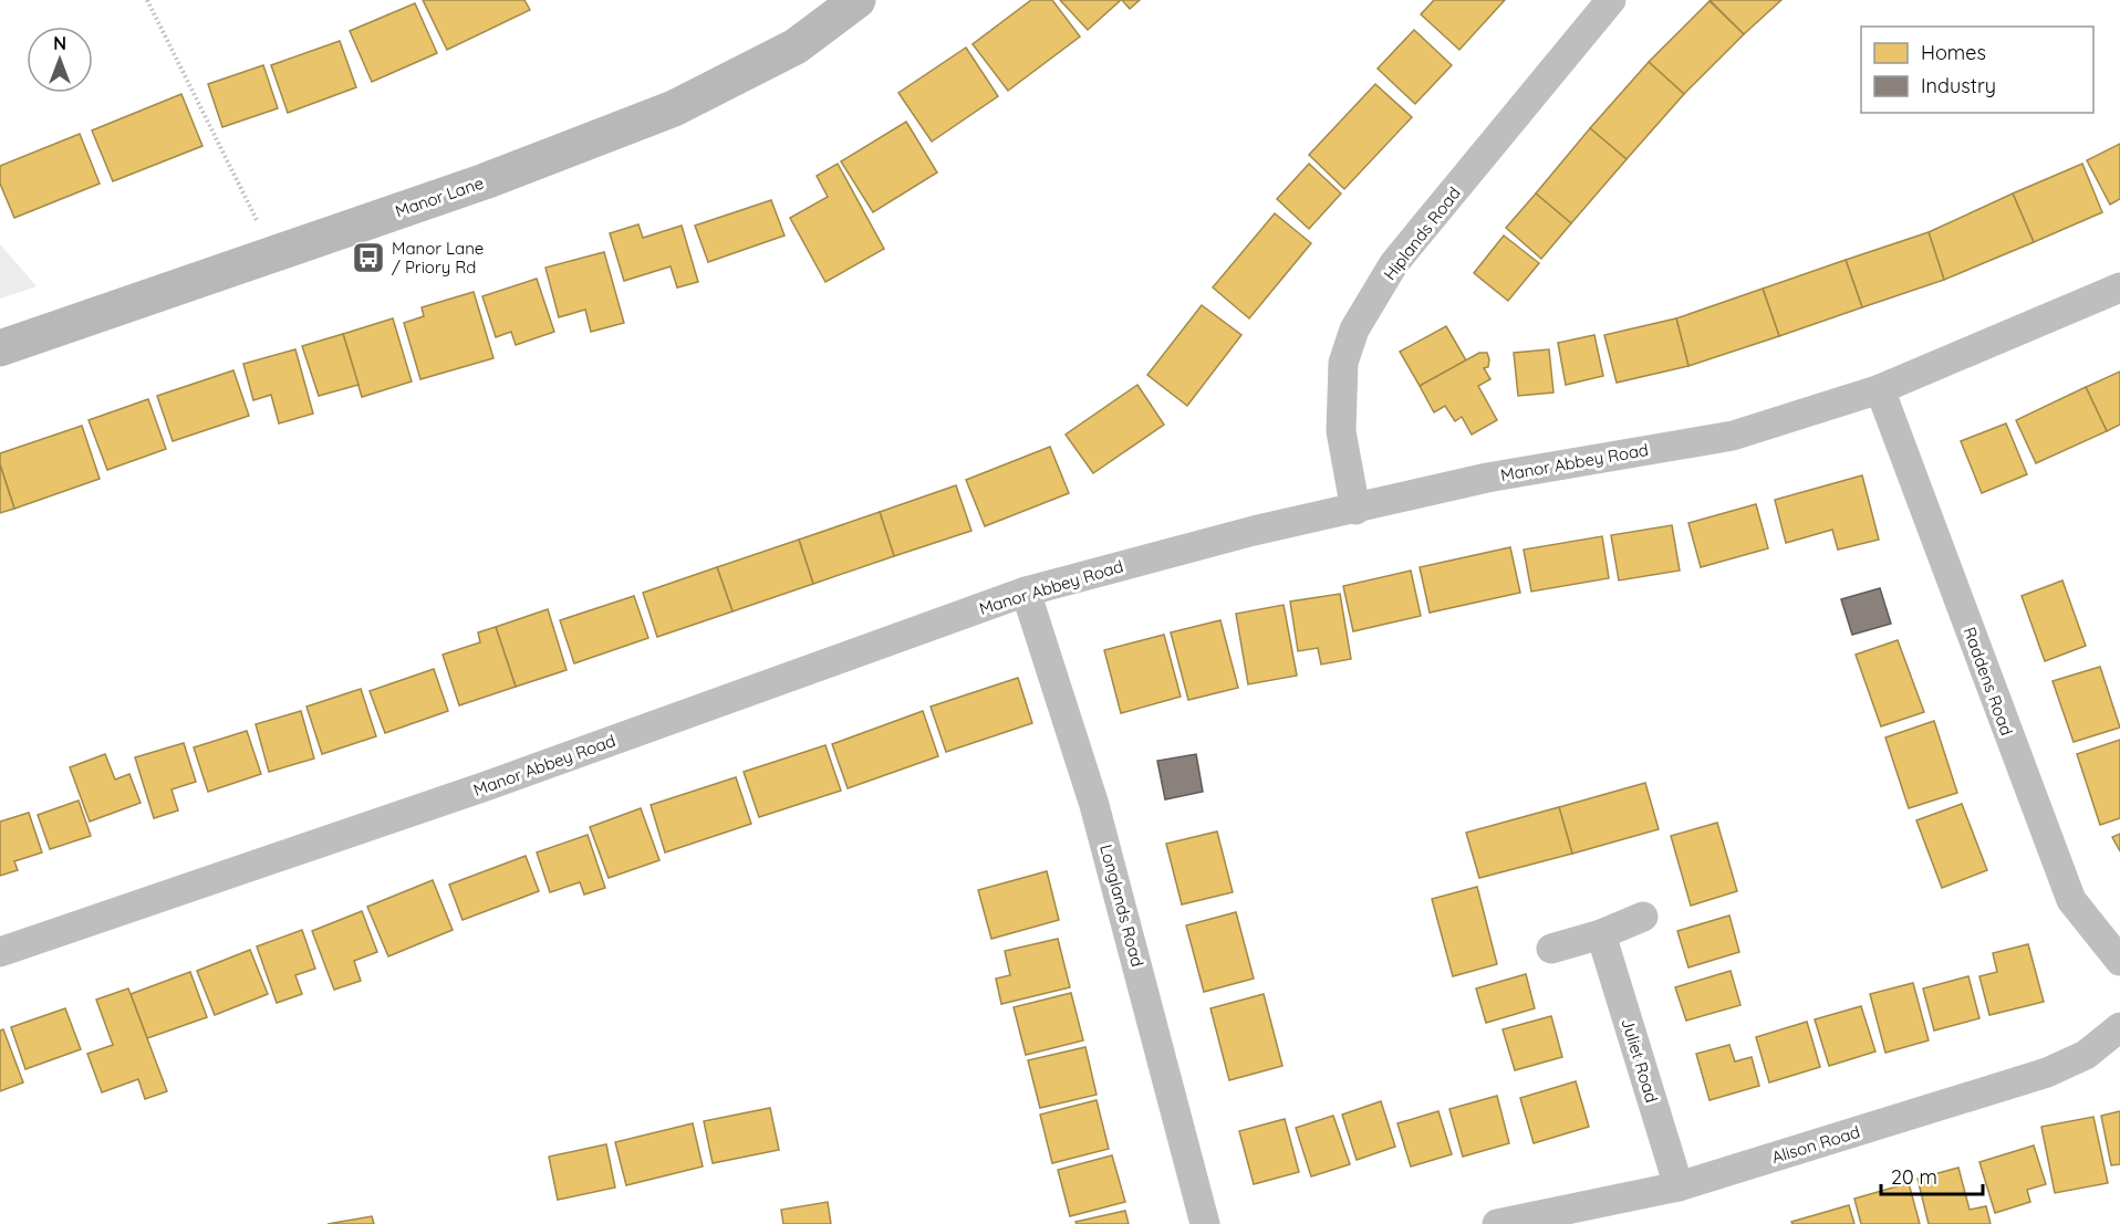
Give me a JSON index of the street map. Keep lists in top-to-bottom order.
{
  "streets": {
    "main road": ["Manor Lane"],
    "street": [
      "Hiplands Road",
      "Manor Abbey Road",
      "Raddens Road",
      "Longlands Road",
      "Juliet Road",
      "Alison Road"
    ]
  },
  "crossings": [
    ["Hiplands Road", "Manor Abbey Road"],
    ["Manor Abbey Road", "Raddens Road"],
    ["Manor Abbey Road", "Longlands Road"],
    ["Juliet Road", "Alison Road"]
  ],
  "places": {
    "bus stop": ["Manor Lane / Priory Rd"]
  },
  "legend": ["Homes", "Industry"],
  "scale_bar": "20 m",
  "north": "top"
}
